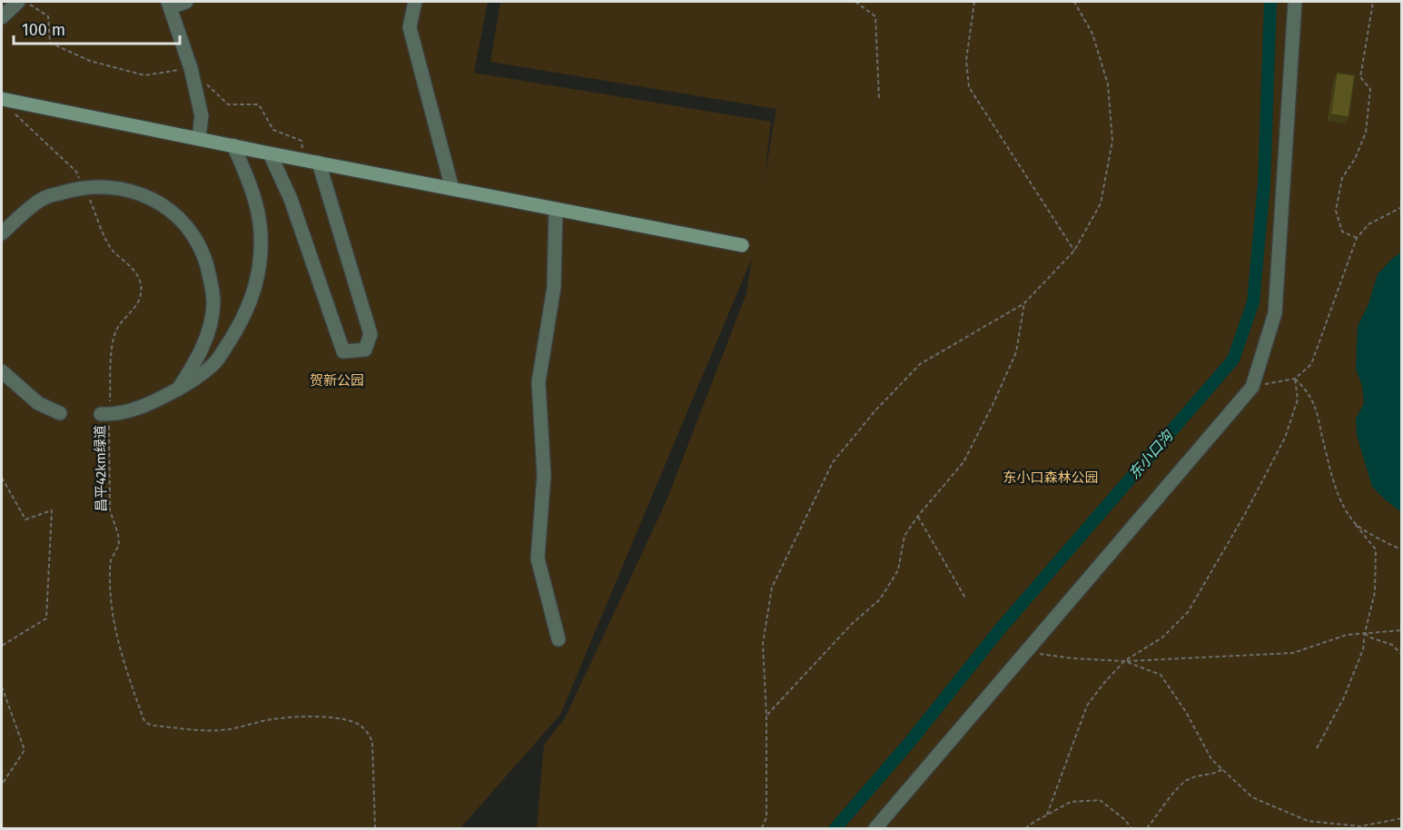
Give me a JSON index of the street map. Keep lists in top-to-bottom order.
{
  "streets": {
    "path": ["昌平42km绿道"]
  },
  "water": ["东小口沟"],
  "parks": ["贺新公园", "东小口森林公园"],
  "scale_bar": "100 m"
}
